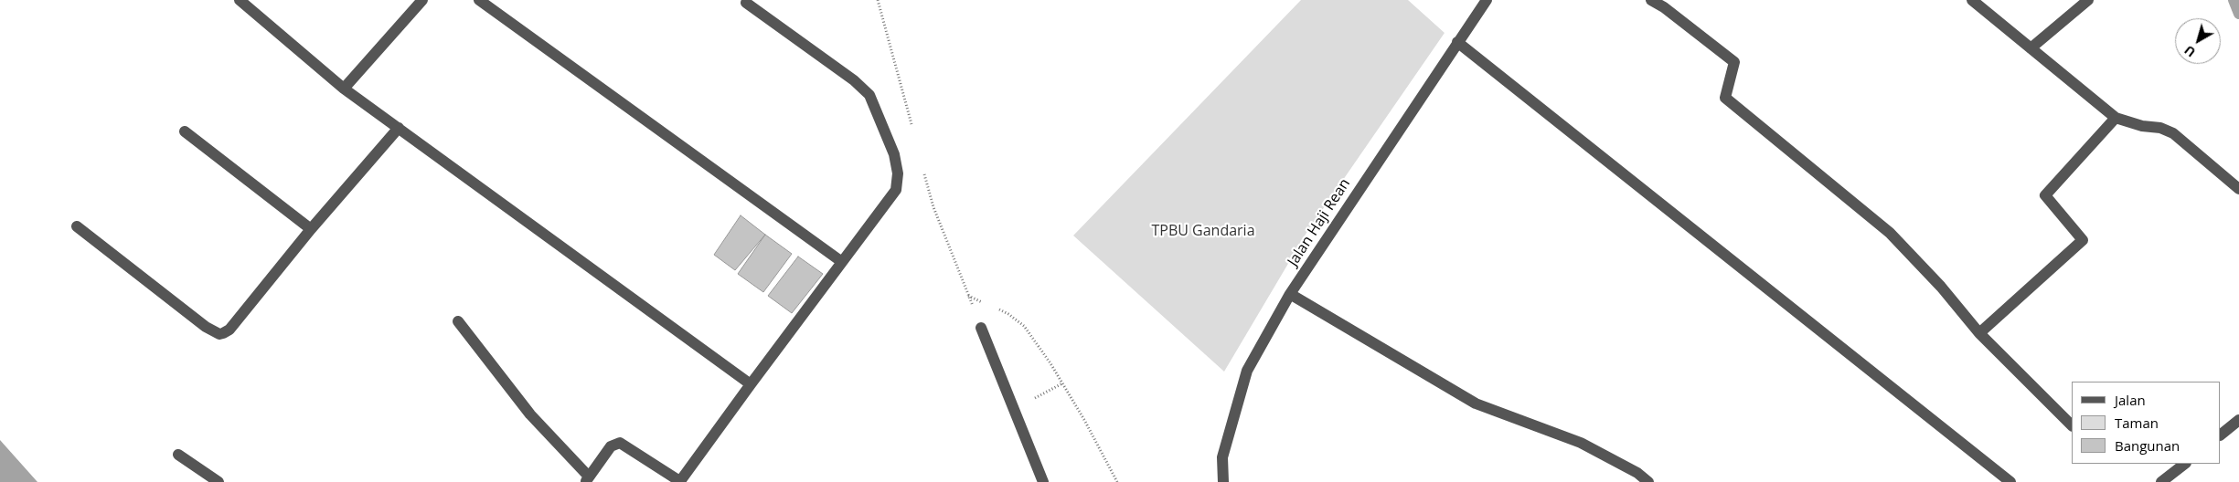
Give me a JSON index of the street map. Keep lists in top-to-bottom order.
{
  "streets": {
    "street": ["Jalan Haji Rean"]
  },
  "parks": ["TPBU Gandaria"],
  "legend": ["Jalan", "Taman", "Bangunan"],
  "north": "bottom left"
}
